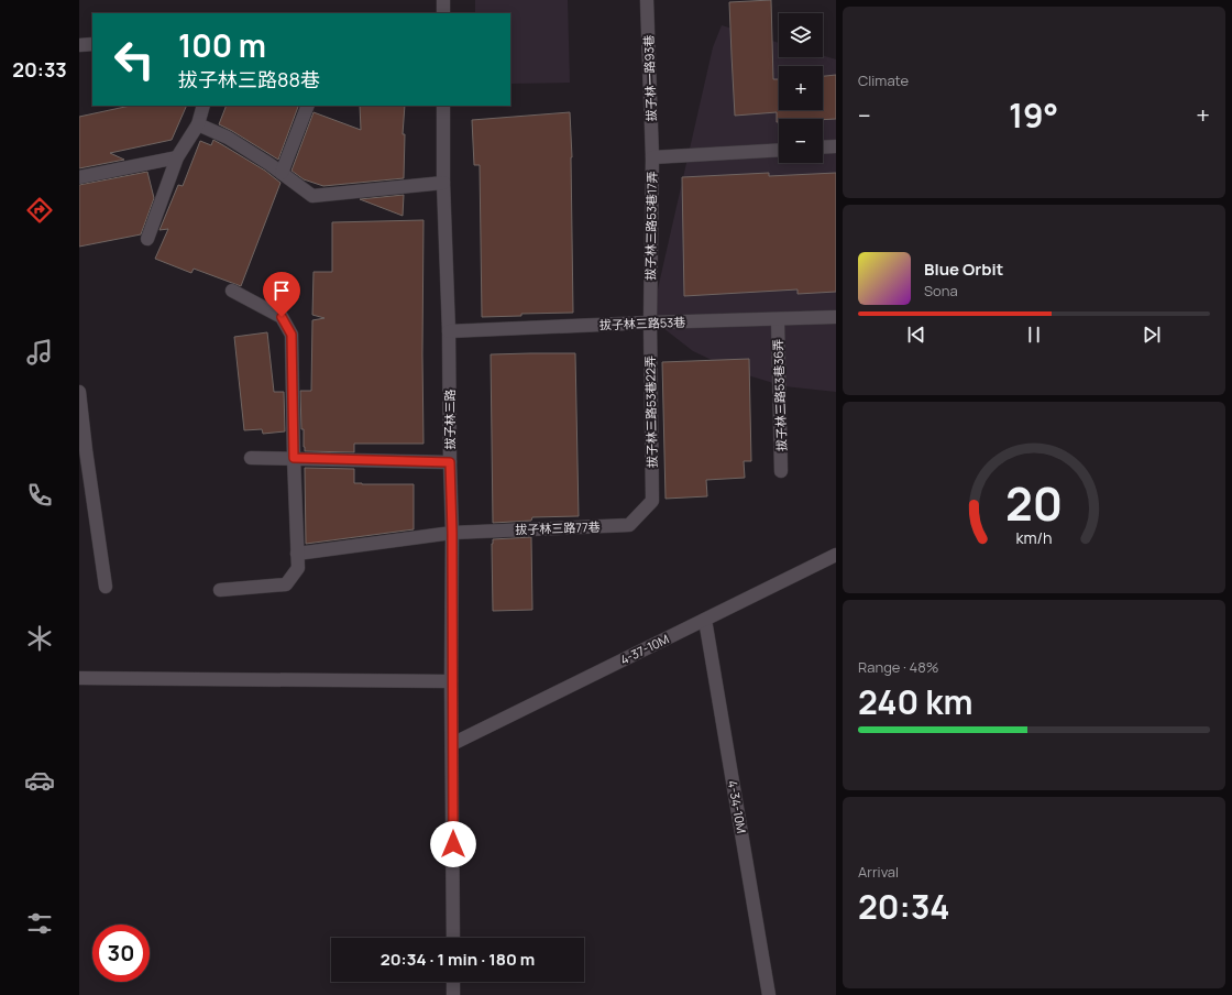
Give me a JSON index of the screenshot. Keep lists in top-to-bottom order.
{
  "streets": {
    "street": [
      "拔子林一路93巷",
      "拔子林三路53巷17弄",
      "拔子林三路53巷",
      "拔子林三路53巷36弄",
      "拔子林三路53巷22弄",
      "拔子林三路",
      "拔子林三路77巷",
      "4-37-10M",
      "4-34-10M"
    ]
  },
  "crossings": [
    ["拔子林一路93巷", "拔子林三路53巷17弄"],
    ["拔子林三路53巷17弄", "拔子林三路53巷"],
    ["拔子林三路53巷17弄", "拔子林三路53巷22弄"],
    ["拔子林三路53巷", "拔子林三路53巷36弄"],
    ["拔子林三路53巷", "拔子林三路53巷22弄"],
    ["拔子林三路53巷", "拔子林三路"],
    ["拔子林三路53巷22弄", "拔子林三路77巷"],
    ["拔子林三路", "拔子林三路77巷"],
    ["拔子林三路", "4-37-10M"],
    ["4-37-10M", "4-34-10M"]
  ],
  "page": {
    "tabs": "20:33",
    "tile": [
      "Climate",
      ["Range · 48%", "240 km"],
      ["Arrival", "20:34"]
    ],
    "map_buttons": ["+", "−"],
    "turn": ["100 m", "拔子林三路88巷"],
    "heat": ["−", "19°", "+"],
    "song": ["Blue Orbit", "Sona"],
    "limit": "30",
    "trip": "20:34 · 1 min · 180 m",
    "gauge": ["20", "km/h"]
  }
}
